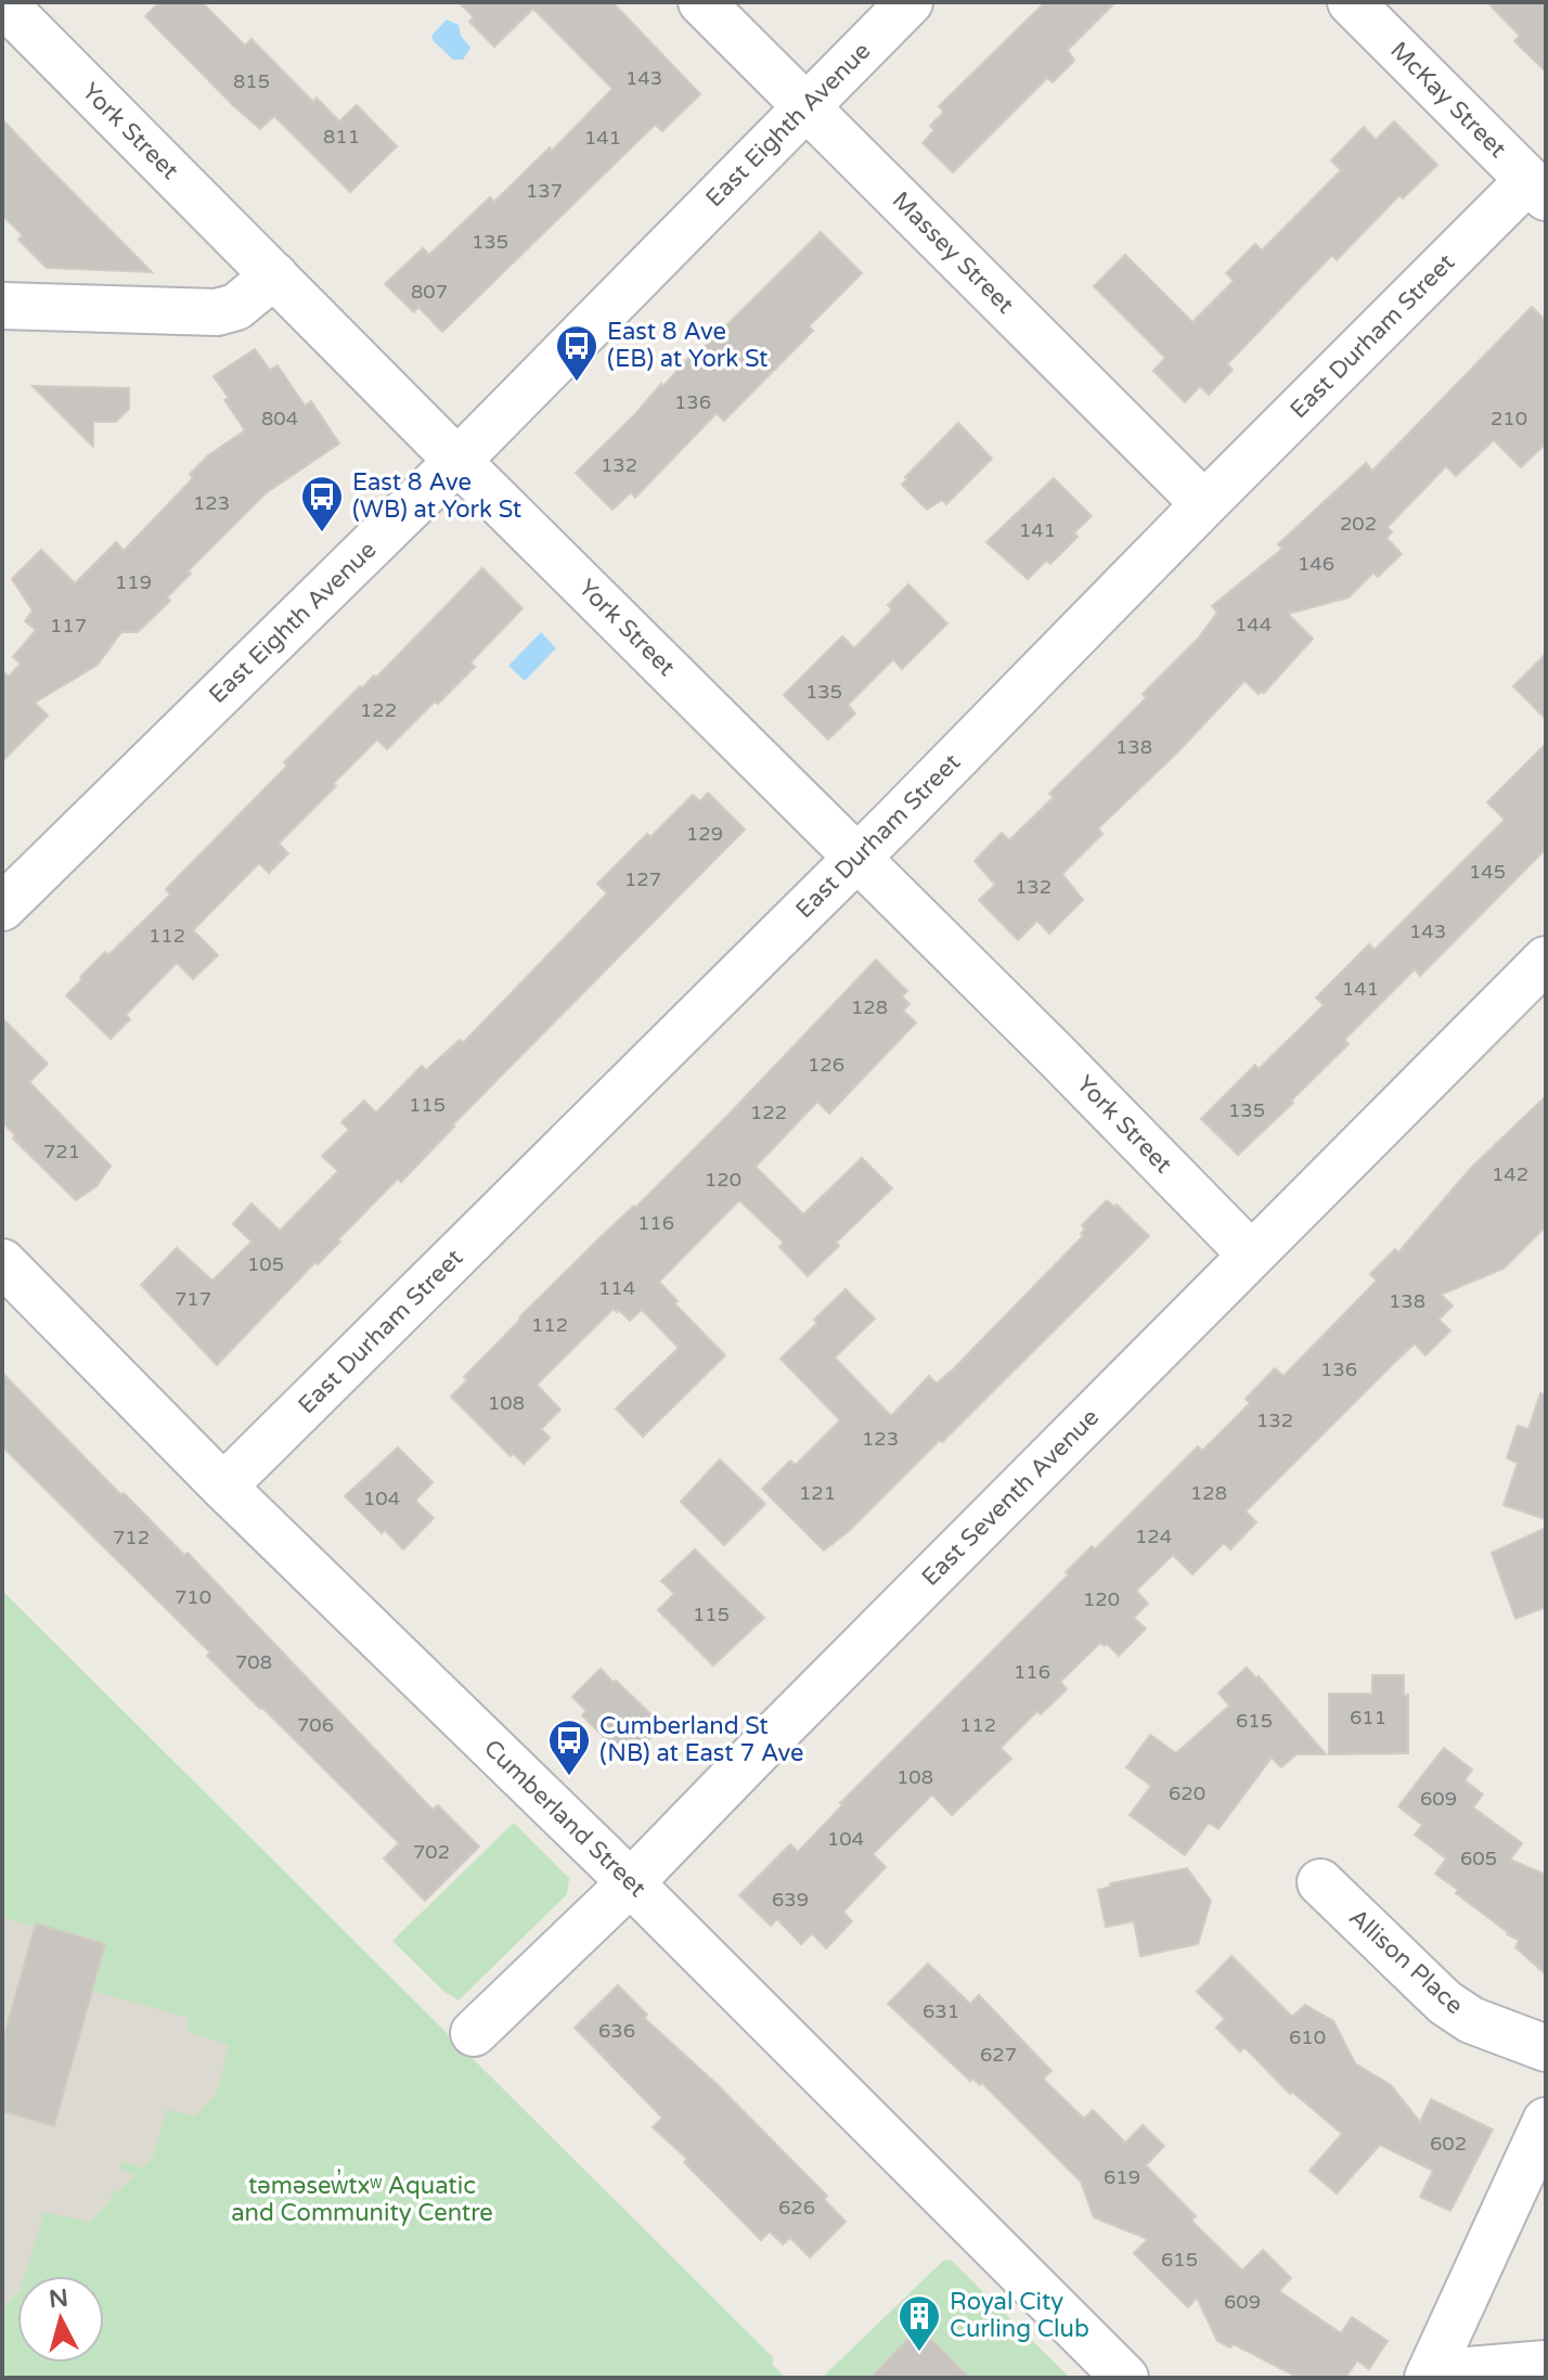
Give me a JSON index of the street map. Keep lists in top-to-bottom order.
{
  "streets": {
    "street": [
      "McKay Street",
      "East Eighth Avenue",
      "York Street",
      "Massey Street",
      "East Durham Street",
      "East Seventh Avenue",
      "Cumberland Street",
      "Allison Place"
    ]
  },
  "crossings": [
    ["McKay Street", "East Durham Street"],
    ["East Eighth Avenue", "York Street"],
    ["East Eighth Avenue", "Massey Street"],
    ["York Street", "East Durham Street"],
    ["York Street", "East Seventh Avenue"],
    ["Massey Street", "East Durham Street"],
    ["East Durham Street", "Cumberland Street"],
    ["East Seventh Avenue", "Cumberland Street"]
  ],
  "parks": ["təməsew̓txʷ Aquatic and Community Centre"],
  "places": {
    "bus stop": ["East 8 Ave (EB) at York St", "East 8 Ave (WB) at York St", "Cumberland St (NB) at East 7 Ave"],
    "building": ["Royal City Curling Club"]
  },
  "house_numbers": [
    "143",
    "815",
    "811",
    "141",
    "137",
    "135",
    "807",
    "136",
    "804",
    "210",
    "132",
    "123",
    "202",
    "141",
    "146",
    "119",
    "144",
    "117",
    "135",
    "122",
    "138",
    "129",
    "145",
    "127",
    "132",
    "143",
    "112",
    "141",
    "128",
    "126",
    "115",
    "135",
    "122",
    "721",
    "142",
    "120",
    "116",
    "105",
    "114",
    "717",
    "138",
    "112",
    "136",
    "108",
    "132",
    "123",
    "121",
    "128",
    "104",
    "124",
    "712",
    "710",
    "120",
    "115",
    "708",
    "116",
    "611",
    "615",
    "706",
    "112",
    "108",
    "620",
    "609",
    "104",
    "702",
    "605",
    "639",
    "631",
    "636",
    "610",
    "627",
    "602",
    "619",
    "626",
    "615",
    "609"
  ],
  "north": "top"
}
